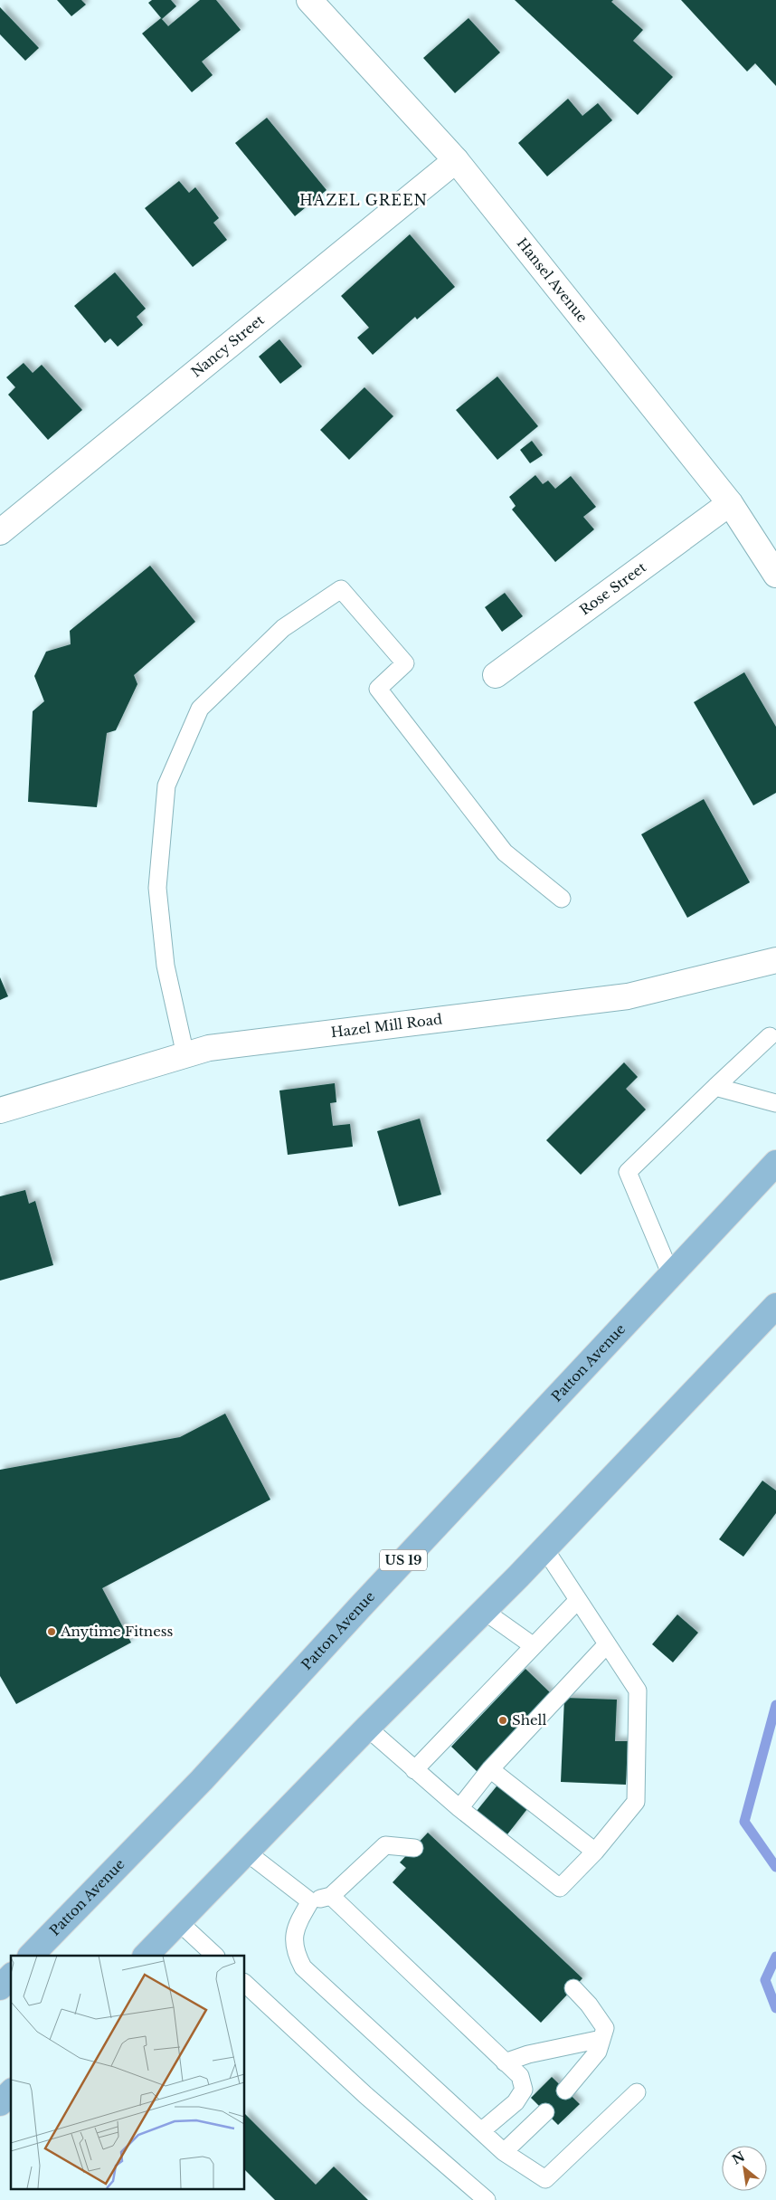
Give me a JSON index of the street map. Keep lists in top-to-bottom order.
{
  "streets": {
    "main road": ["Patton Avenue", "US 19"],
    "street": [
      "Hansel Avenue",
      "Nancy Street",
      "Rose Street",
      "Hazel Mill Road"
    ]
  },
  "crossings": [
    ["Hansel Avenue", "Nancy Street"],
    ["Hansel Avenue", "Rose Street"]
  ],
  "districts": ["HAZEL GREEN"],
  "places": ["Anytime Fitness", "Shell"],
  "north": "top left"
}
